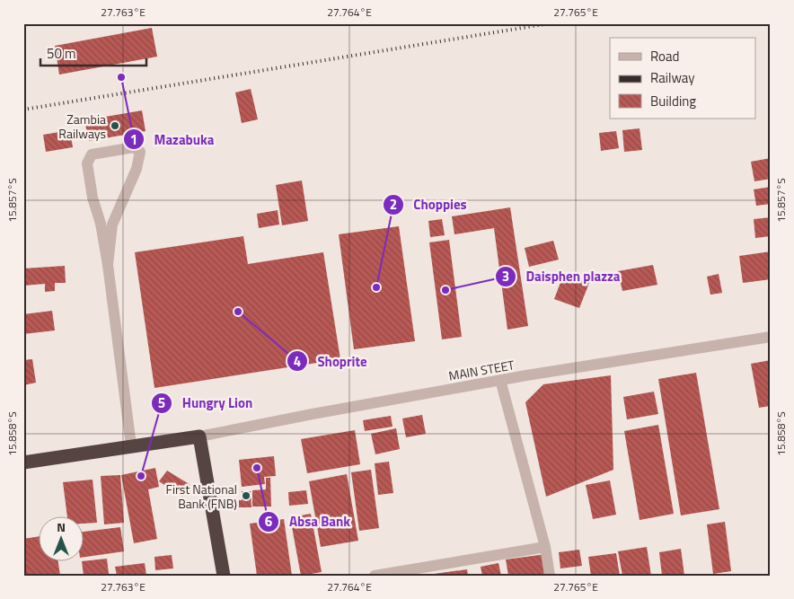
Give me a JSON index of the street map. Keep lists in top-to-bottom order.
{
  "streets": {
    "street": ["MAIN STEET"]
  },
  "places": [
    "Mazabuka",
    "Zambia Railways",
    "Choppies",
    "Daisphen plazza",
    "Shoprite",
    "Absa Bank",
    "Hungry Lion",
    "First National Bank (FNB)"
  ],
  "legend": ["Road", "Railway", "Building"],
  "scale_bar": "50 m",
  "north": "top",
  "coordinates": [
    "27.763°E",
    "27.764°E",
    "27.765°E",
    "15.857°S",
    "15.858°S"
  ]
}
